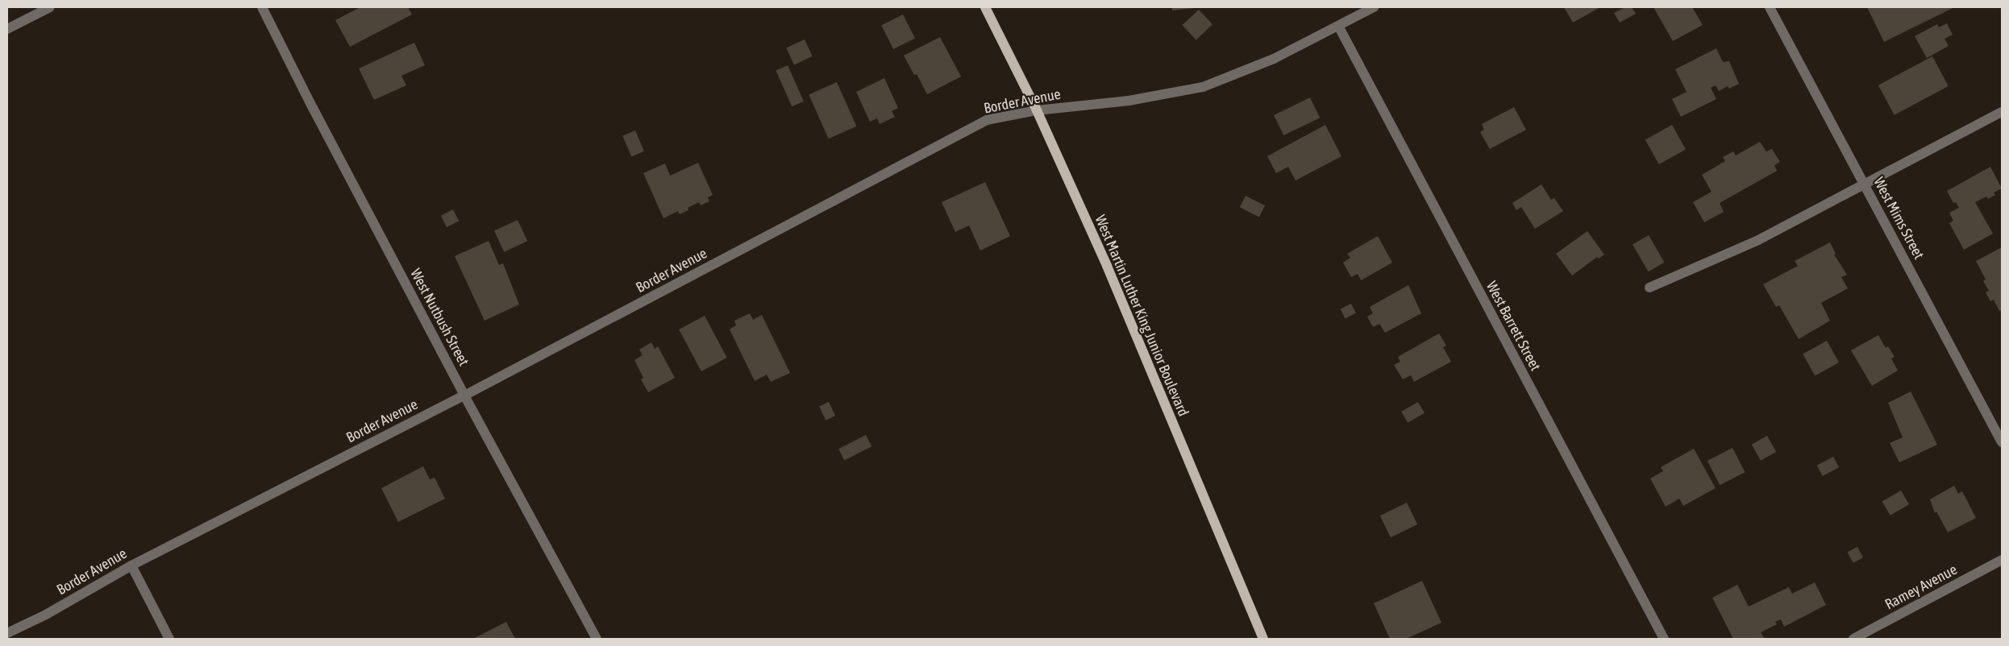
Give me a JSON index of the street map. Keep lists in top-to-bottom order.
{
  "streets": {
    "main road": ["West Martin Luther King Junior Boulevard"],
    "street": [
      "Border Avenue",
      "West Mims Street",
      "West Nutbush Street",
      "West Barrett Street",
      "Ramey Avenue"
    ]
  },
  "crossings": [
    ["Border Avenue", "West Martin Luther King Junior Boulevard"],
    ["Border Avenue", "West Nutbush Street"],
    ["Border Avenue", "West Barrett Street"]
  ]
}
